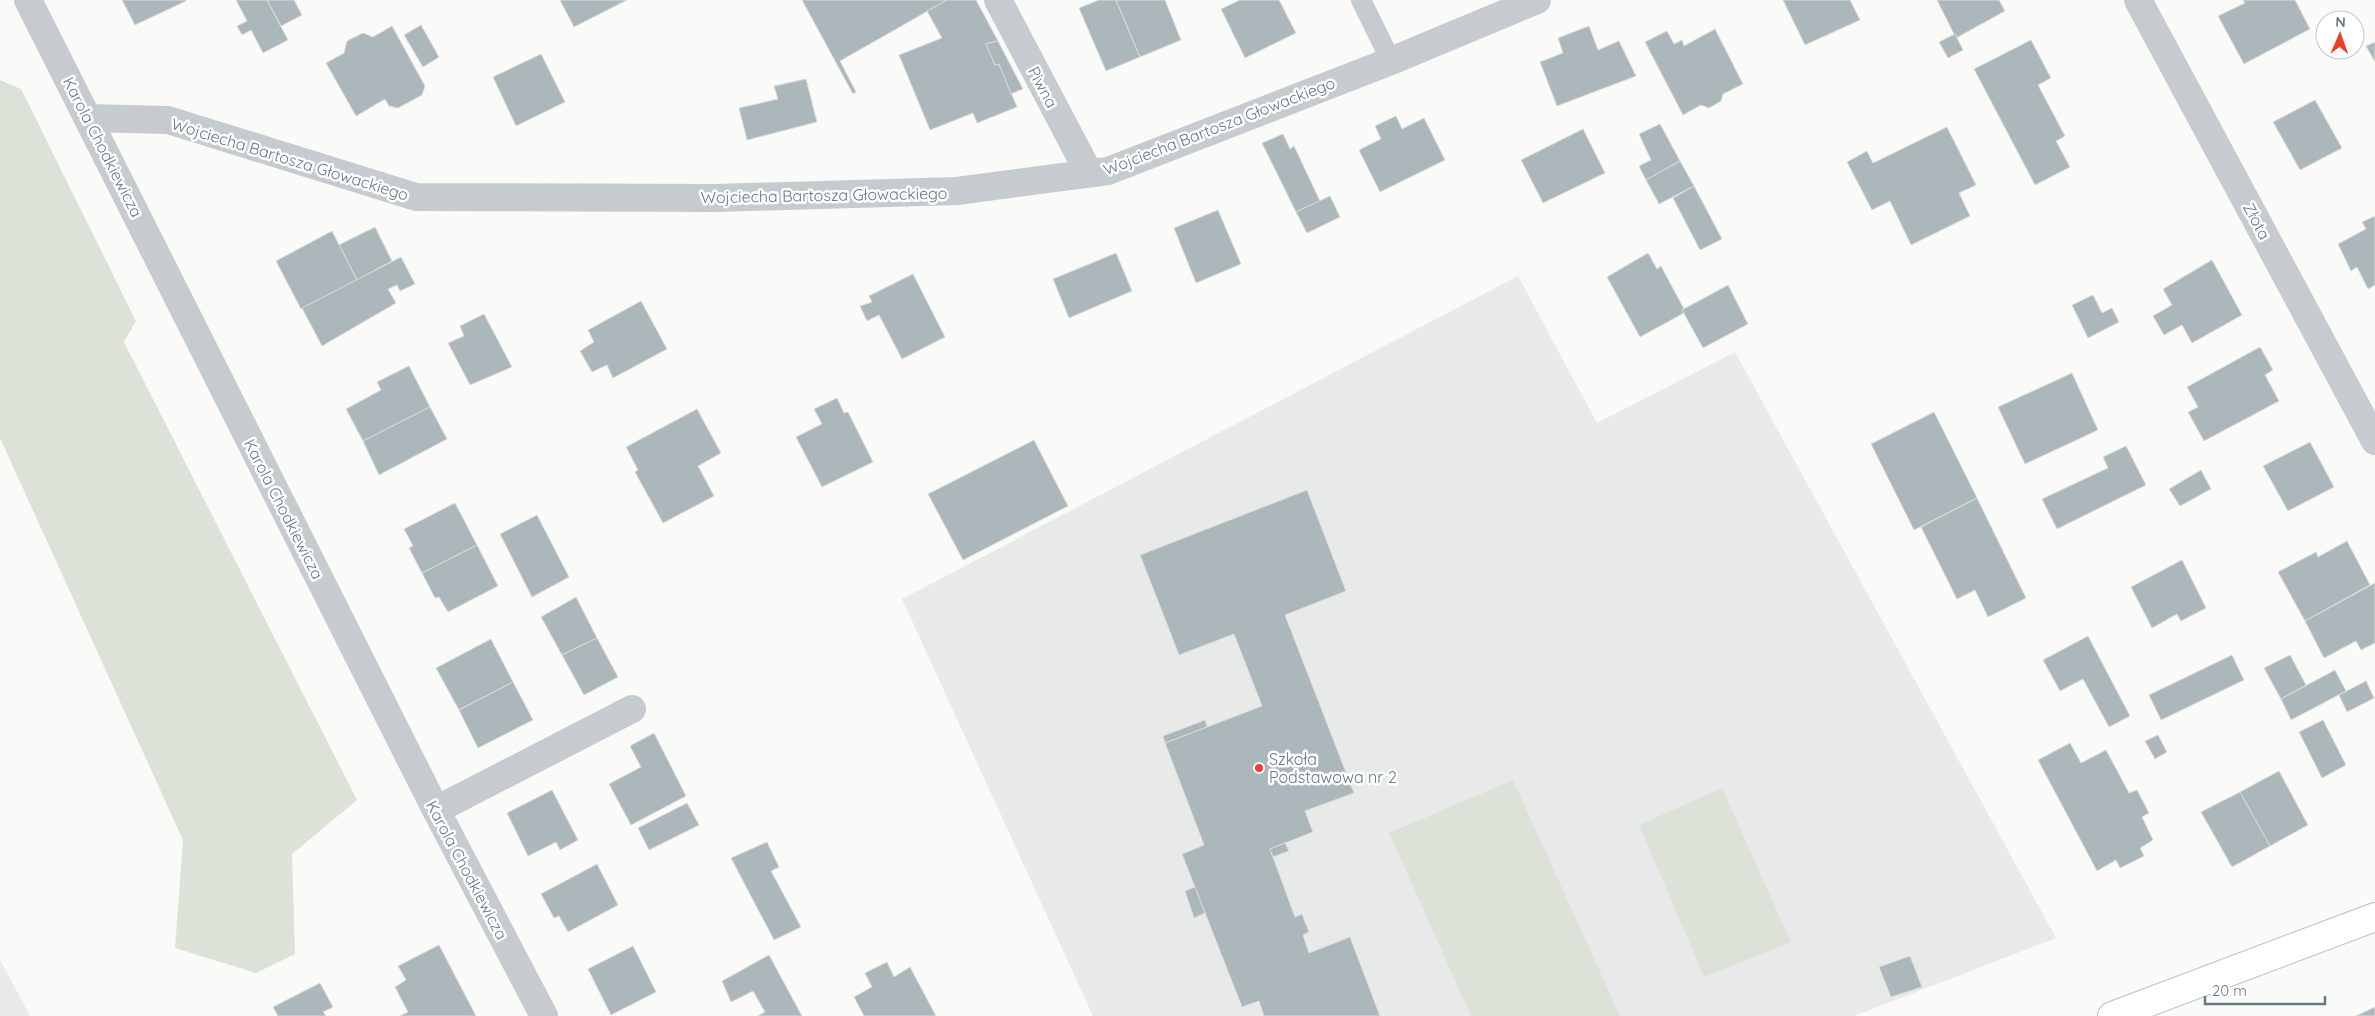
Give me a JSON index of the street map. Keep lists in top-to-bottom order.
{
  "streets": {
    "street": [
      "Piwna",
      "Wojciecha Bartosza Głowackiego",
      "Karola Chodkiewicza",
      "Złota"
    ]
  },
  "crossings": [
    ["Piwna", "Wojciecha Bartosza Głowackiego"],
    ["Wojciecha Bartosza Głowackiego", "Karola Chodkiewicza"]
  ],
  "places": ["Szkoła Podstawowa nr 2"],
  "scale_bar": "20 m",
  "north": "top"
}
